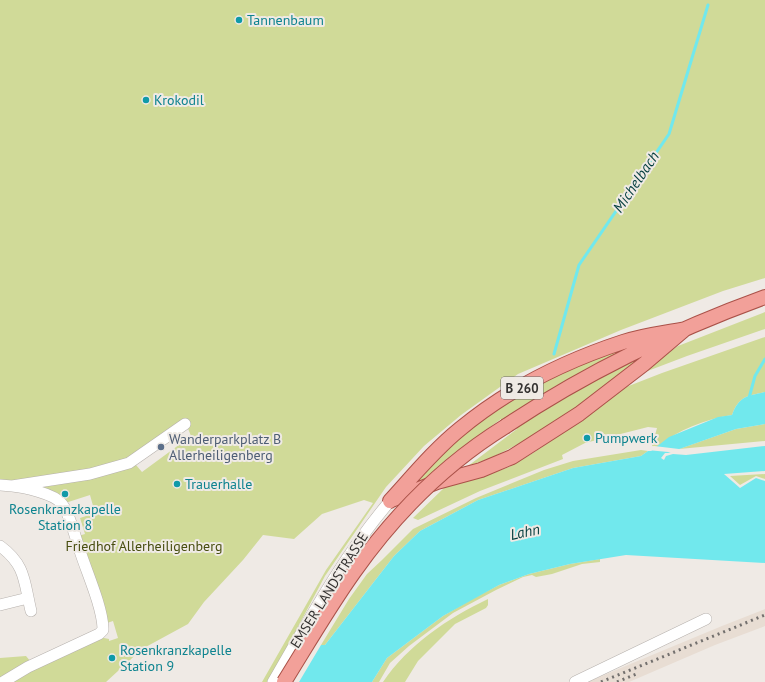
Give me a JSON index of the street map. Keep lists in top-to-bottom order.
{
  "streets": {
    "main road": ["B 260"],
    "street": ["EMSER LANDSTRASSE"]
  },
  "crossings": [
    ["B 260", "EMSER LANDSTRASSE"]
  ],
  "water": ["Michelbach", "Lahn"],
  "parks": ["Friedhof Allerheiligenberg"],
  "places": [
    "Tannenbaum",
    "Krokodil",
    "Pumpwerk",
    "Wanderparkplatz B Allerheiligenberg",
    "Trauerhalle",
    "Rosenkranzkapelle Station 8",
    "Rosenkranzkapelle Station 9"
  ]
}
